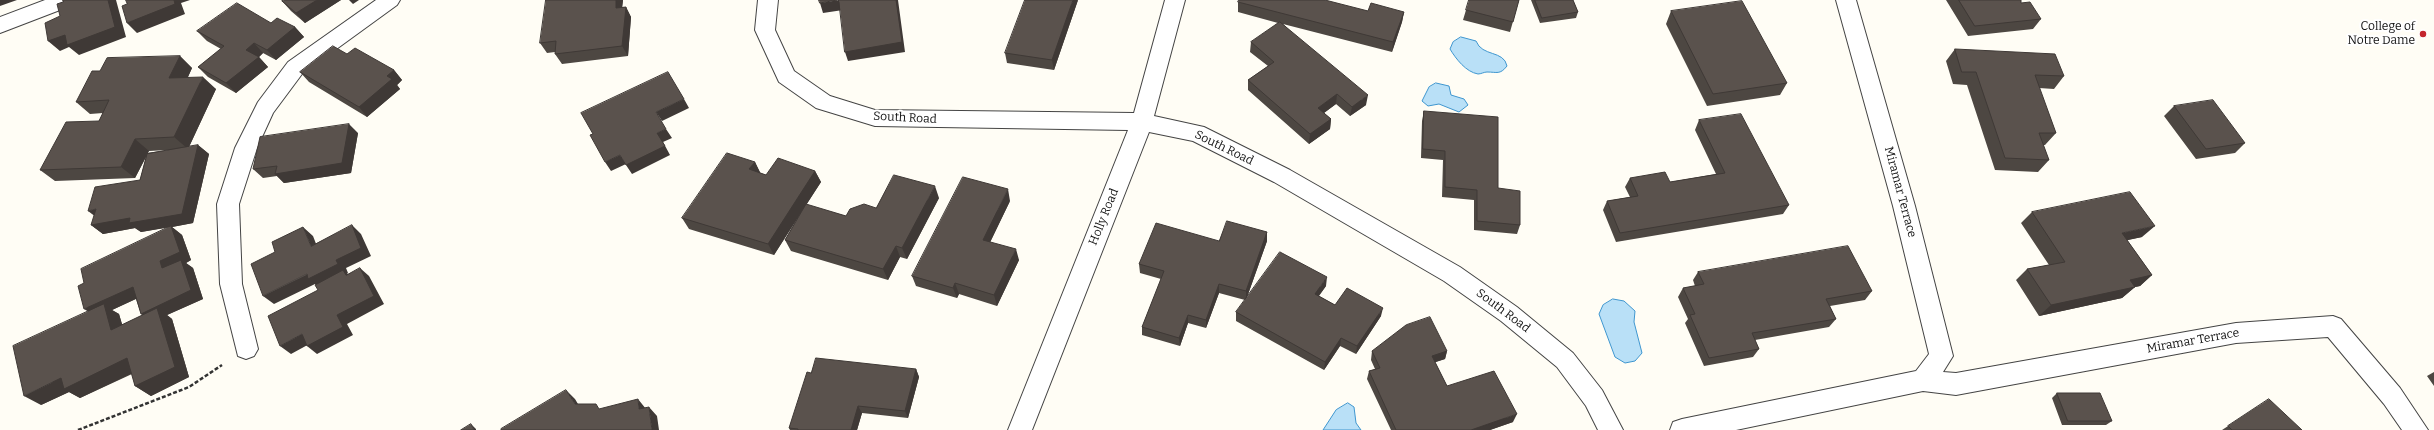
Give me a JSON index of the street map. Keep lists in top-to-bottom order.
{
  "streets": {
    "street": ["South Road", "Miramar Terrace", "Holly Road"]
  },
  "crossings": [
    ["South Road", "Holly Road"]
  ],
  "places": ["College of Notre Dame"]
}
